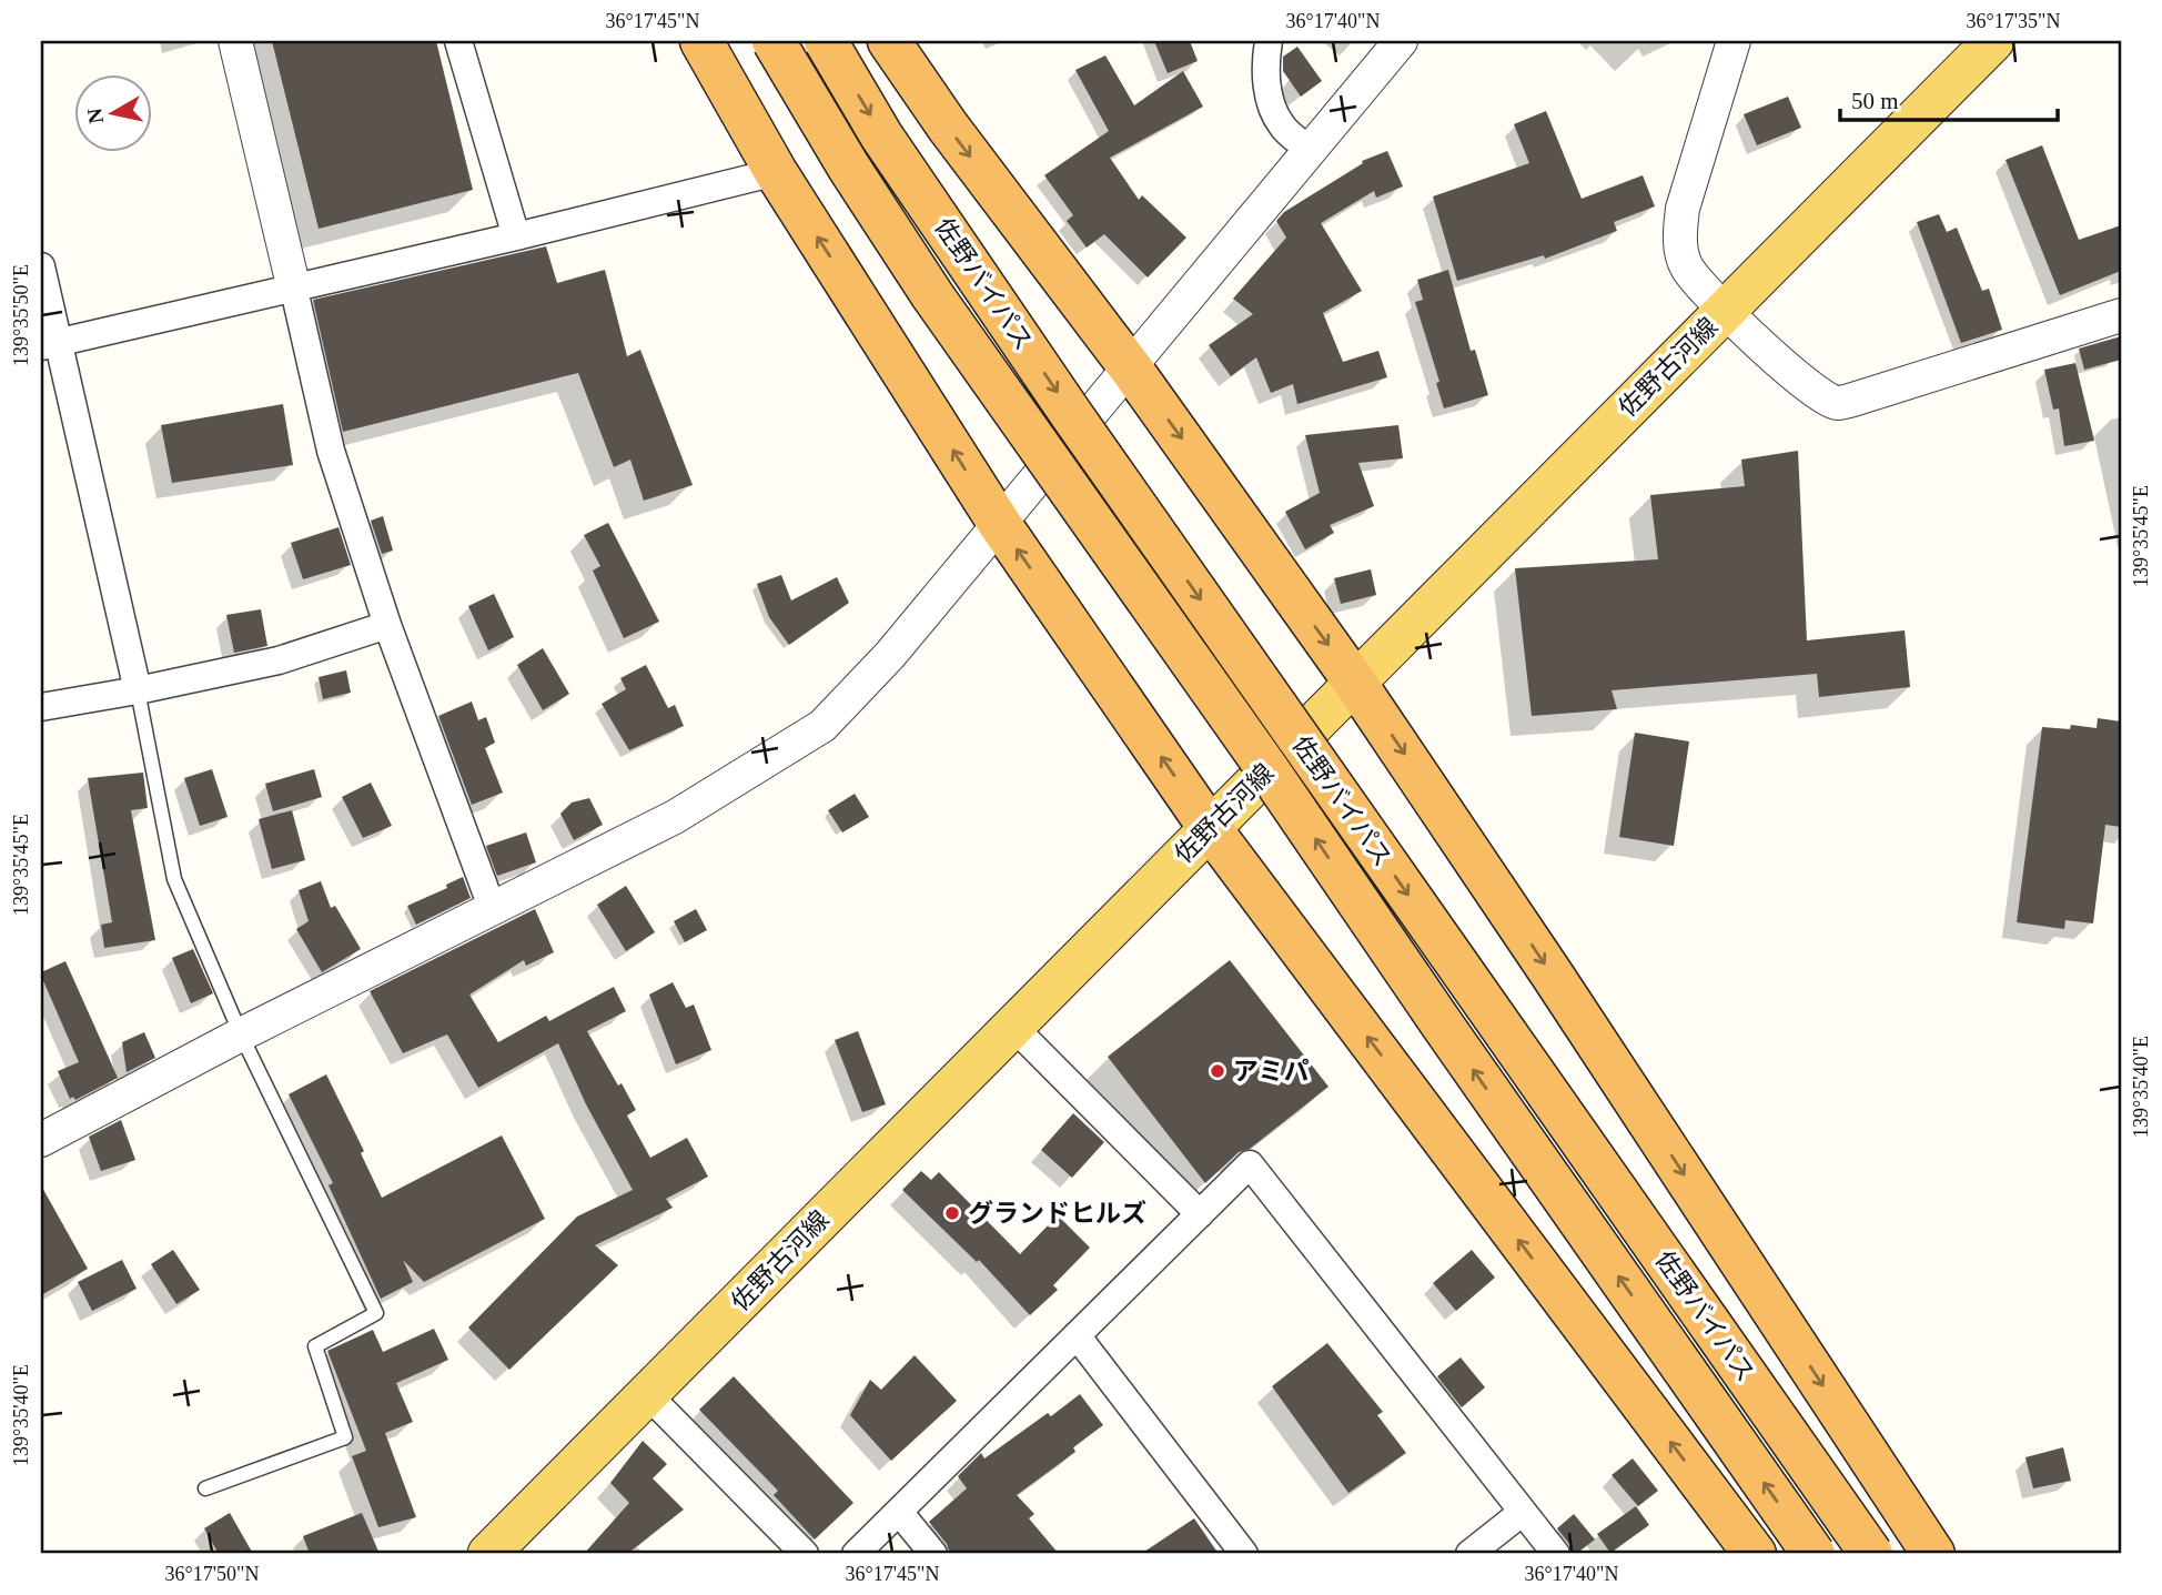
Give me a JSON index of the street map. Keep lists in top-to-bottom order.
{
  "streets": {
    "highway": ["佐野バイパス"],
    "main road": ["佐野古河線"]
  },
  "places": ["アミパ", "グランドヒルズ"],
  "scale_bar": "50 m",
  "north": "left",
  "coordinates": [
    "36°17'45\"N",
    "36°17'40\"N",
    "36°17'35\"N",
    "139°35'50\"E",
    "139°35'45\"E",
    "139°35'40\"E",
    "36°17'50\"N"
  ]
}
